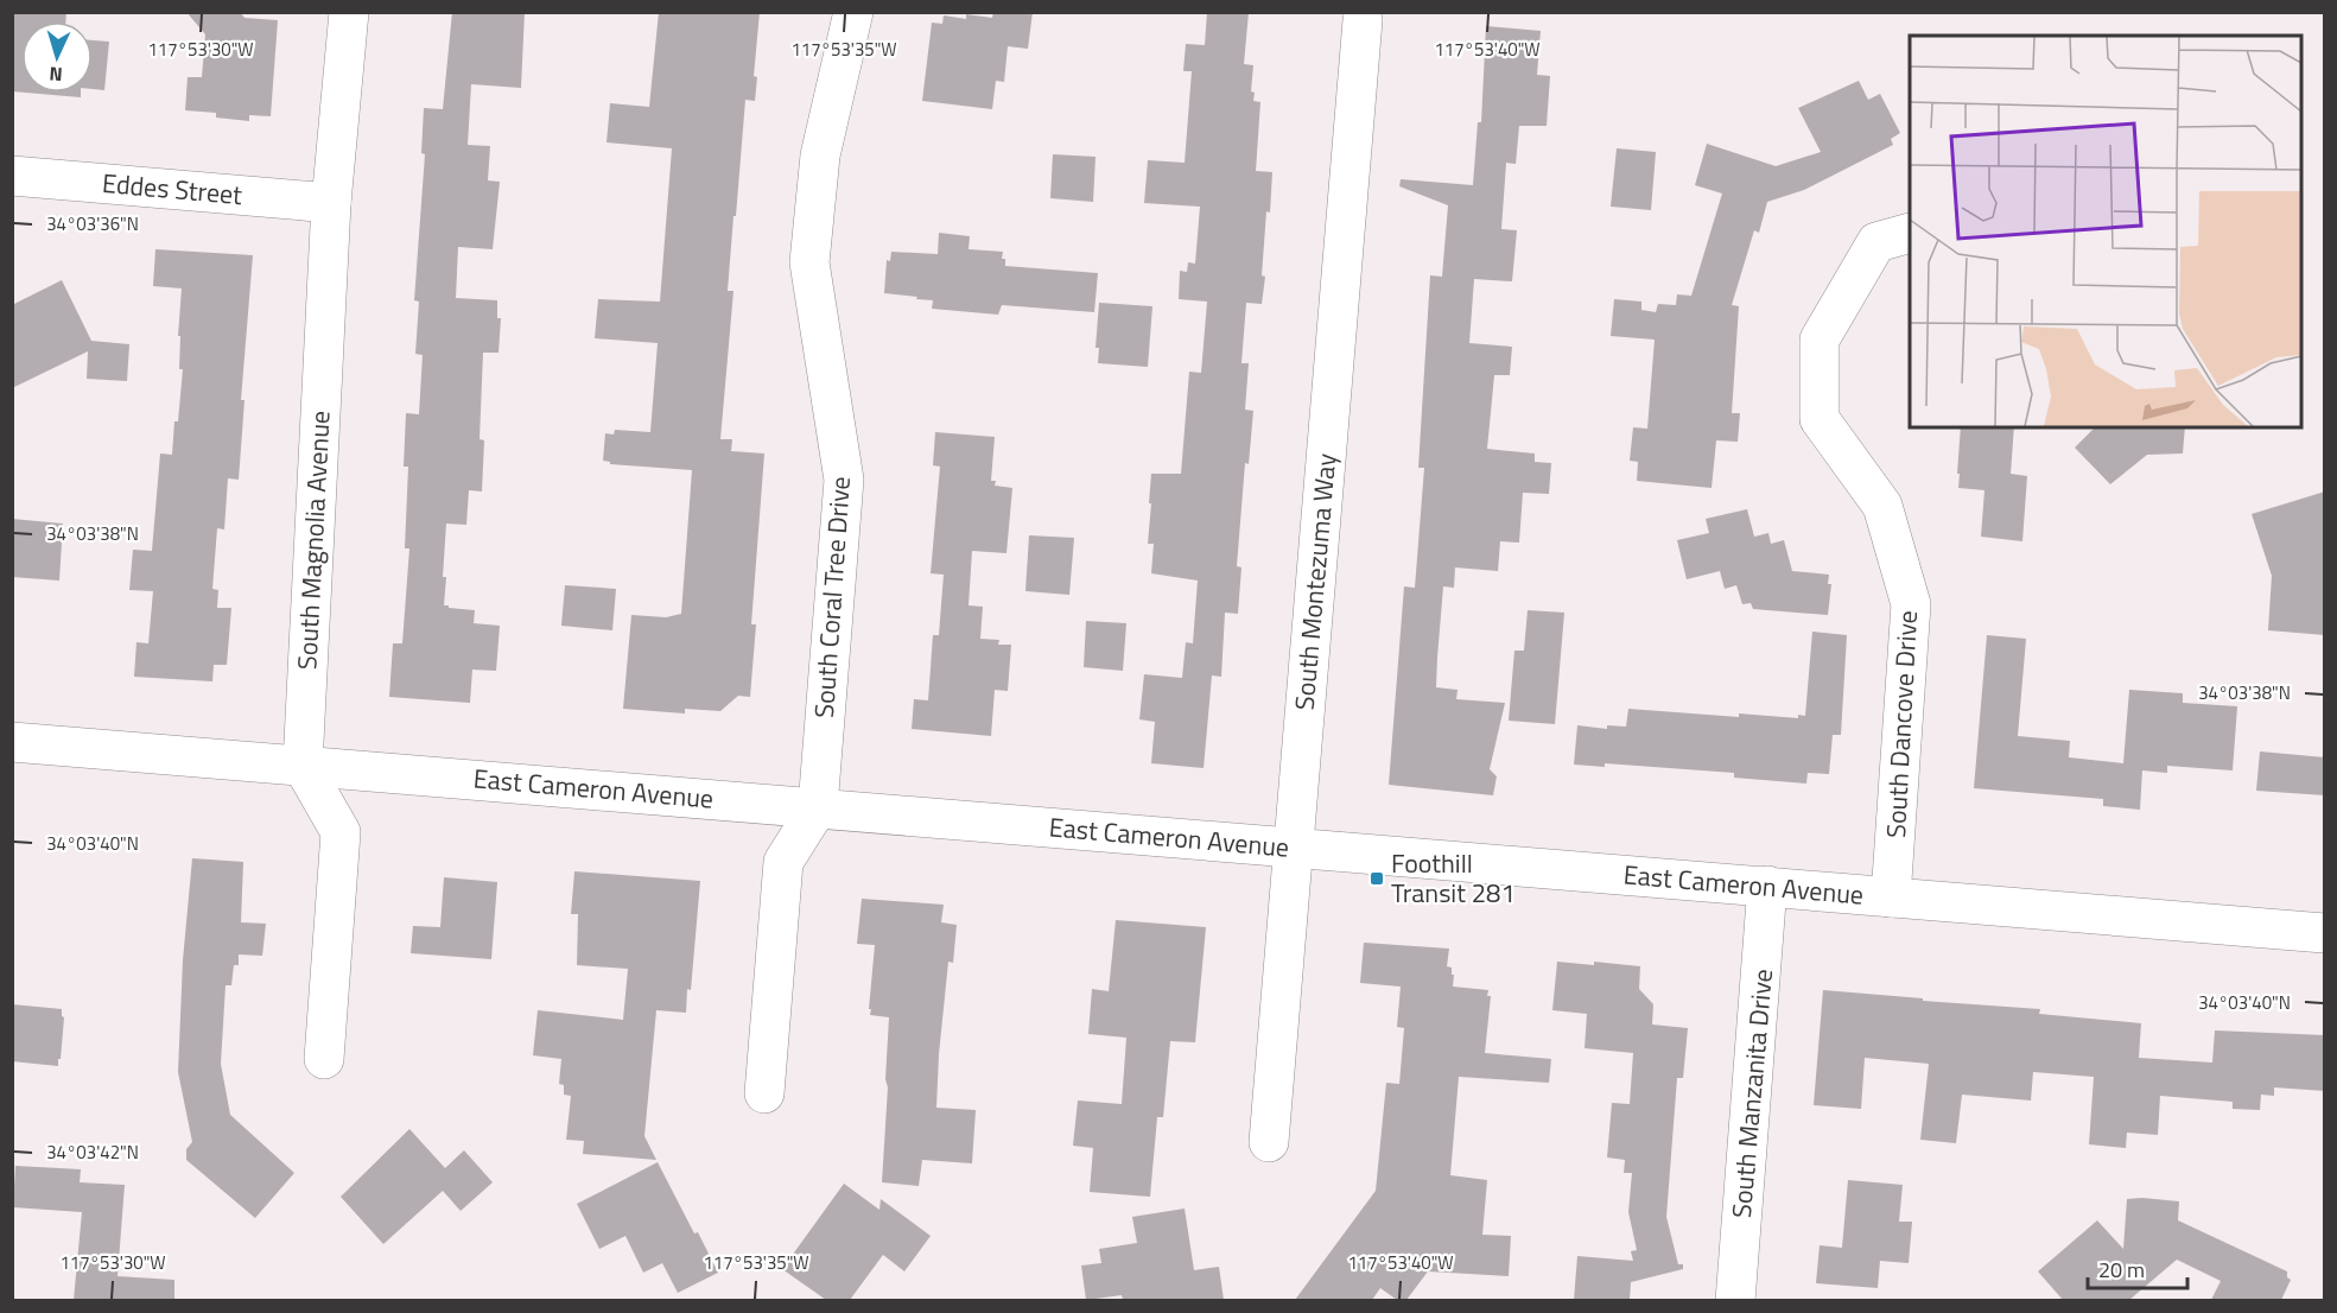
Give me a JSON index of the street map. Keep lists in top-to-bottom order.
{
  "streets": {
    "street": [
      "Eddes Street",
      "South Magnolia Avenue",
      "South Montezuma Way",
      "South Coral Tree Drive",
      "South Dancove Drive",
      "East Cameron Avenue",
      "South Manzanita Drive"
    ]
  },
  "crossings": [
    ["Eddes Street", "South Magnolia Avenue"],
    ["South Magnolia Avenue", "East Cameron Avenue"],
    ["South Montezuma Way", "East Cameron Avenue"],
    ["South Coral Tree Drive", "East Cameron Avenue"],
    ["South Dancove Drive", "East Cameron Avenue"],
    ["East Cameron Avenue", "South Manzanita Drive"]
  ],
  "places": {
    "transit": ["Foothill Transit 281"]
  },
  "scale_bar": "20 m",
  "north": "bottom",
  "coordinates": [
    "117°53'30\"W",
    "117°53'35\"W",
    "117°53'40\"W",
    "34°03'36\"N",
    "34°03'38\"N",
    "34°03'40\"N",
    "34°03'42\"N"
  ]
}
